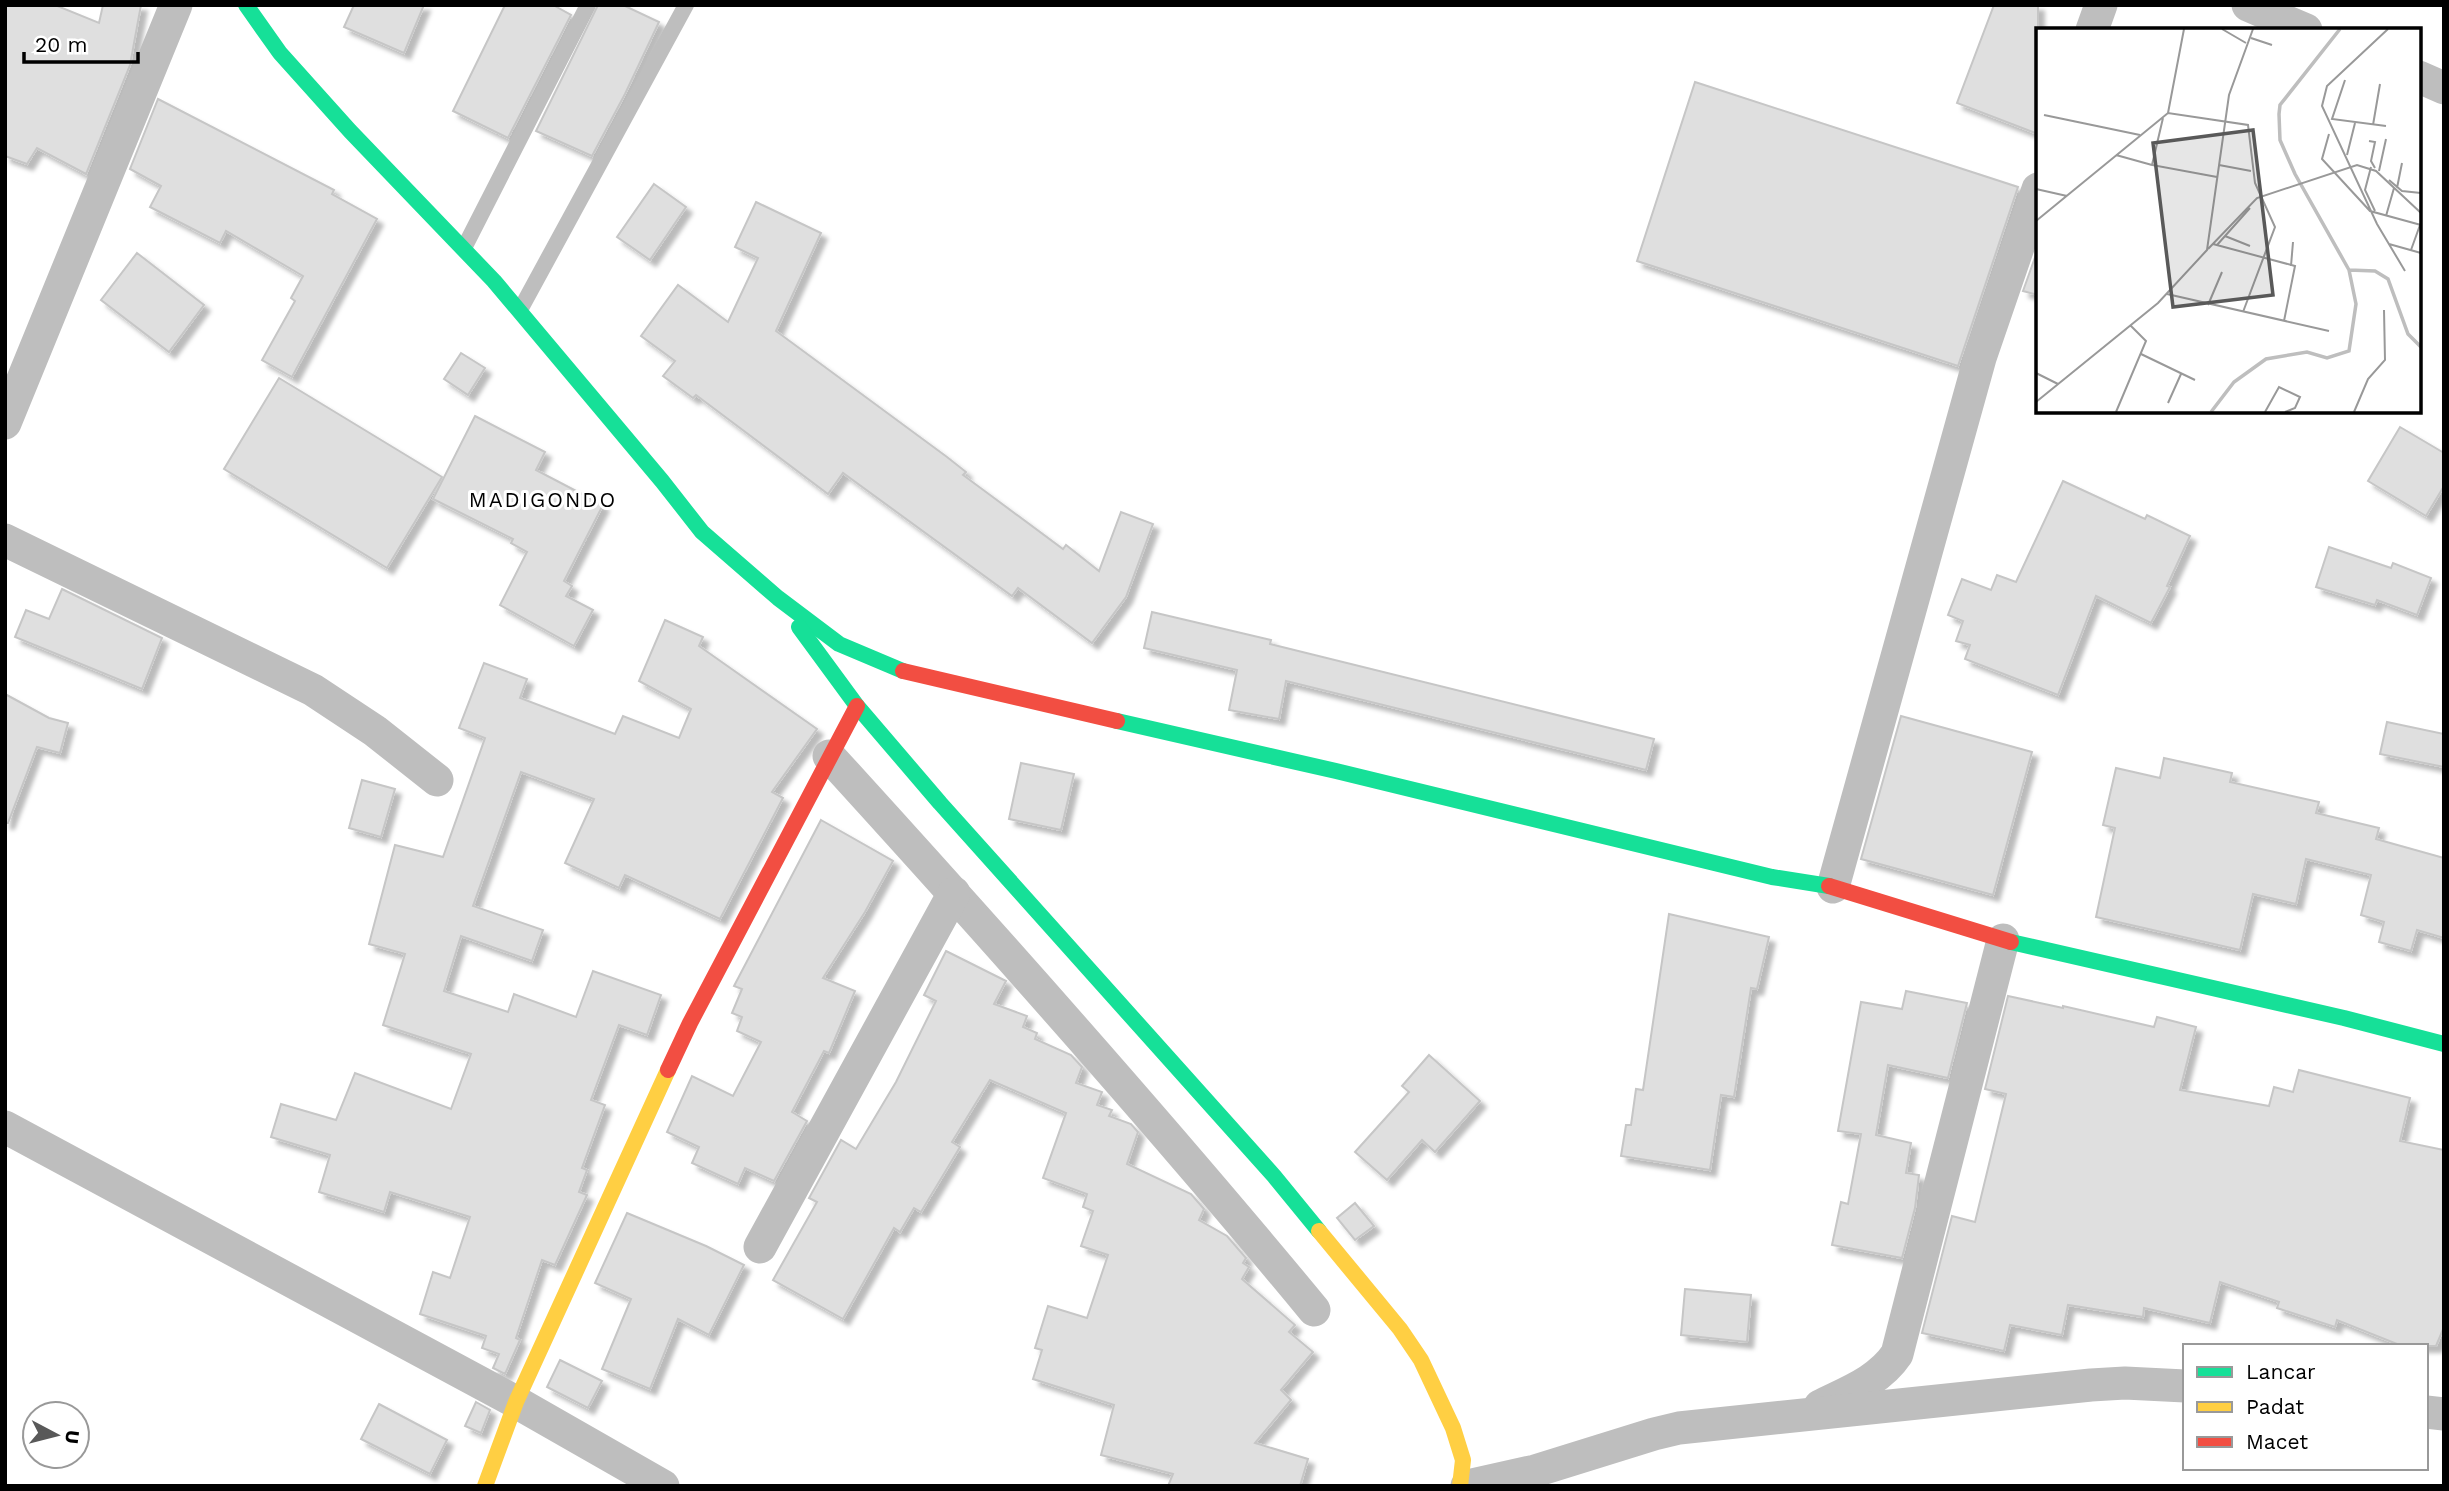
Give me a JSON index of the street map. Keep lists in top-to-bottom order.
{
  "districts": ["MADIGONDO"],
  "legend": ["Lancar", "Padat", "Macet"],
  "scale_bar": "20 m",
  "north": "right"
}
